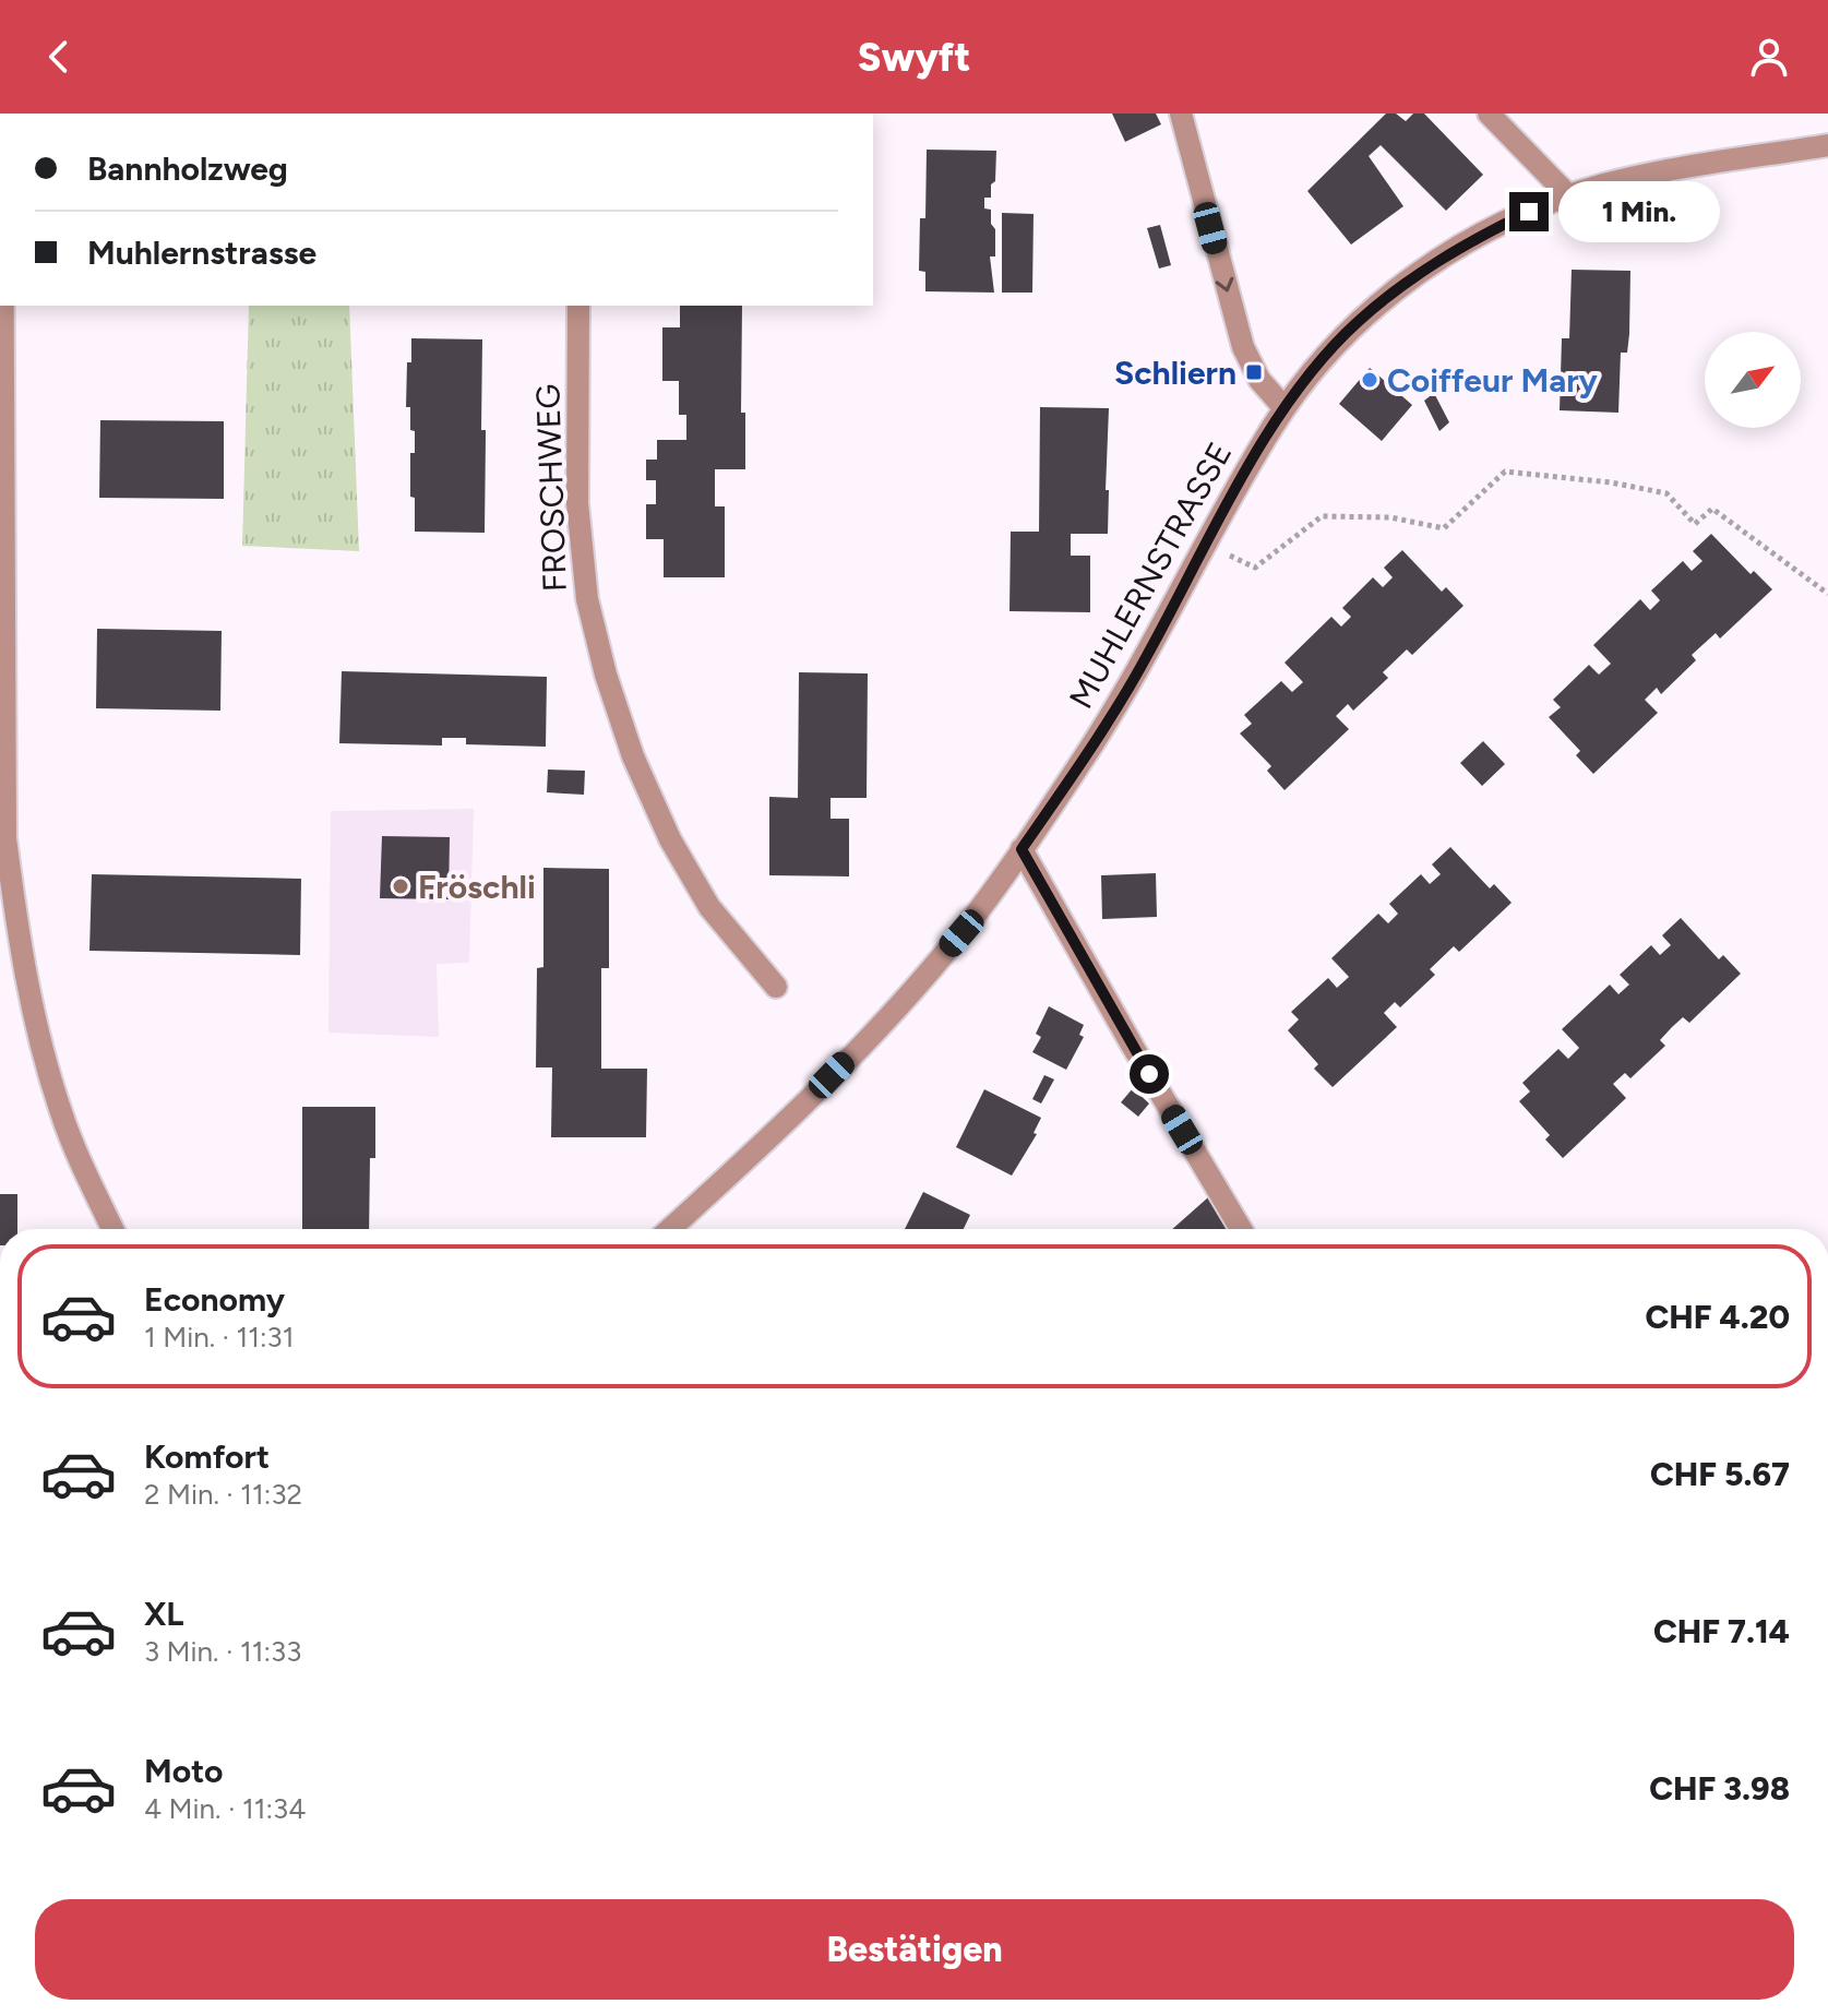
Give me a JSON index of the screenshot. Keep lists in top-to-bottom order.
{
  "streets": {
    "street": ["FROSCHWEG", "MUHLERNSTRASSE"]
  },
  "places": {
    "transit": ["Schliern"],
    "other": ["Coiffeur Mary", "Fröschli"]
  },
  "north": "top right",
  "page": {
    "header": "Swyft",
    "banner": ["Bannholzweg", "Muhlernstrasse"],
    "bubble": "1 Min.",
    "list": [
      {
        "name": "Economy",
        "note": "1 Min. · 11:31",
        "value": "CHF 4.20"
      },
      {
        "name": "Komfort",
        "note": "2 Min. · 11:32",
        "value": "CHF 5.67"
      },
      {
        "name": "XL",
        "note": "3 Min. · 11:33",
        "value": "CHF 7.14"
      },
      {
        "name": "Moto",
        "note": "4 Min. · 11:34",
        "value": "CHF 3.98"
      }
    ],
    "buttons": "Bestätigen"
  }
}
